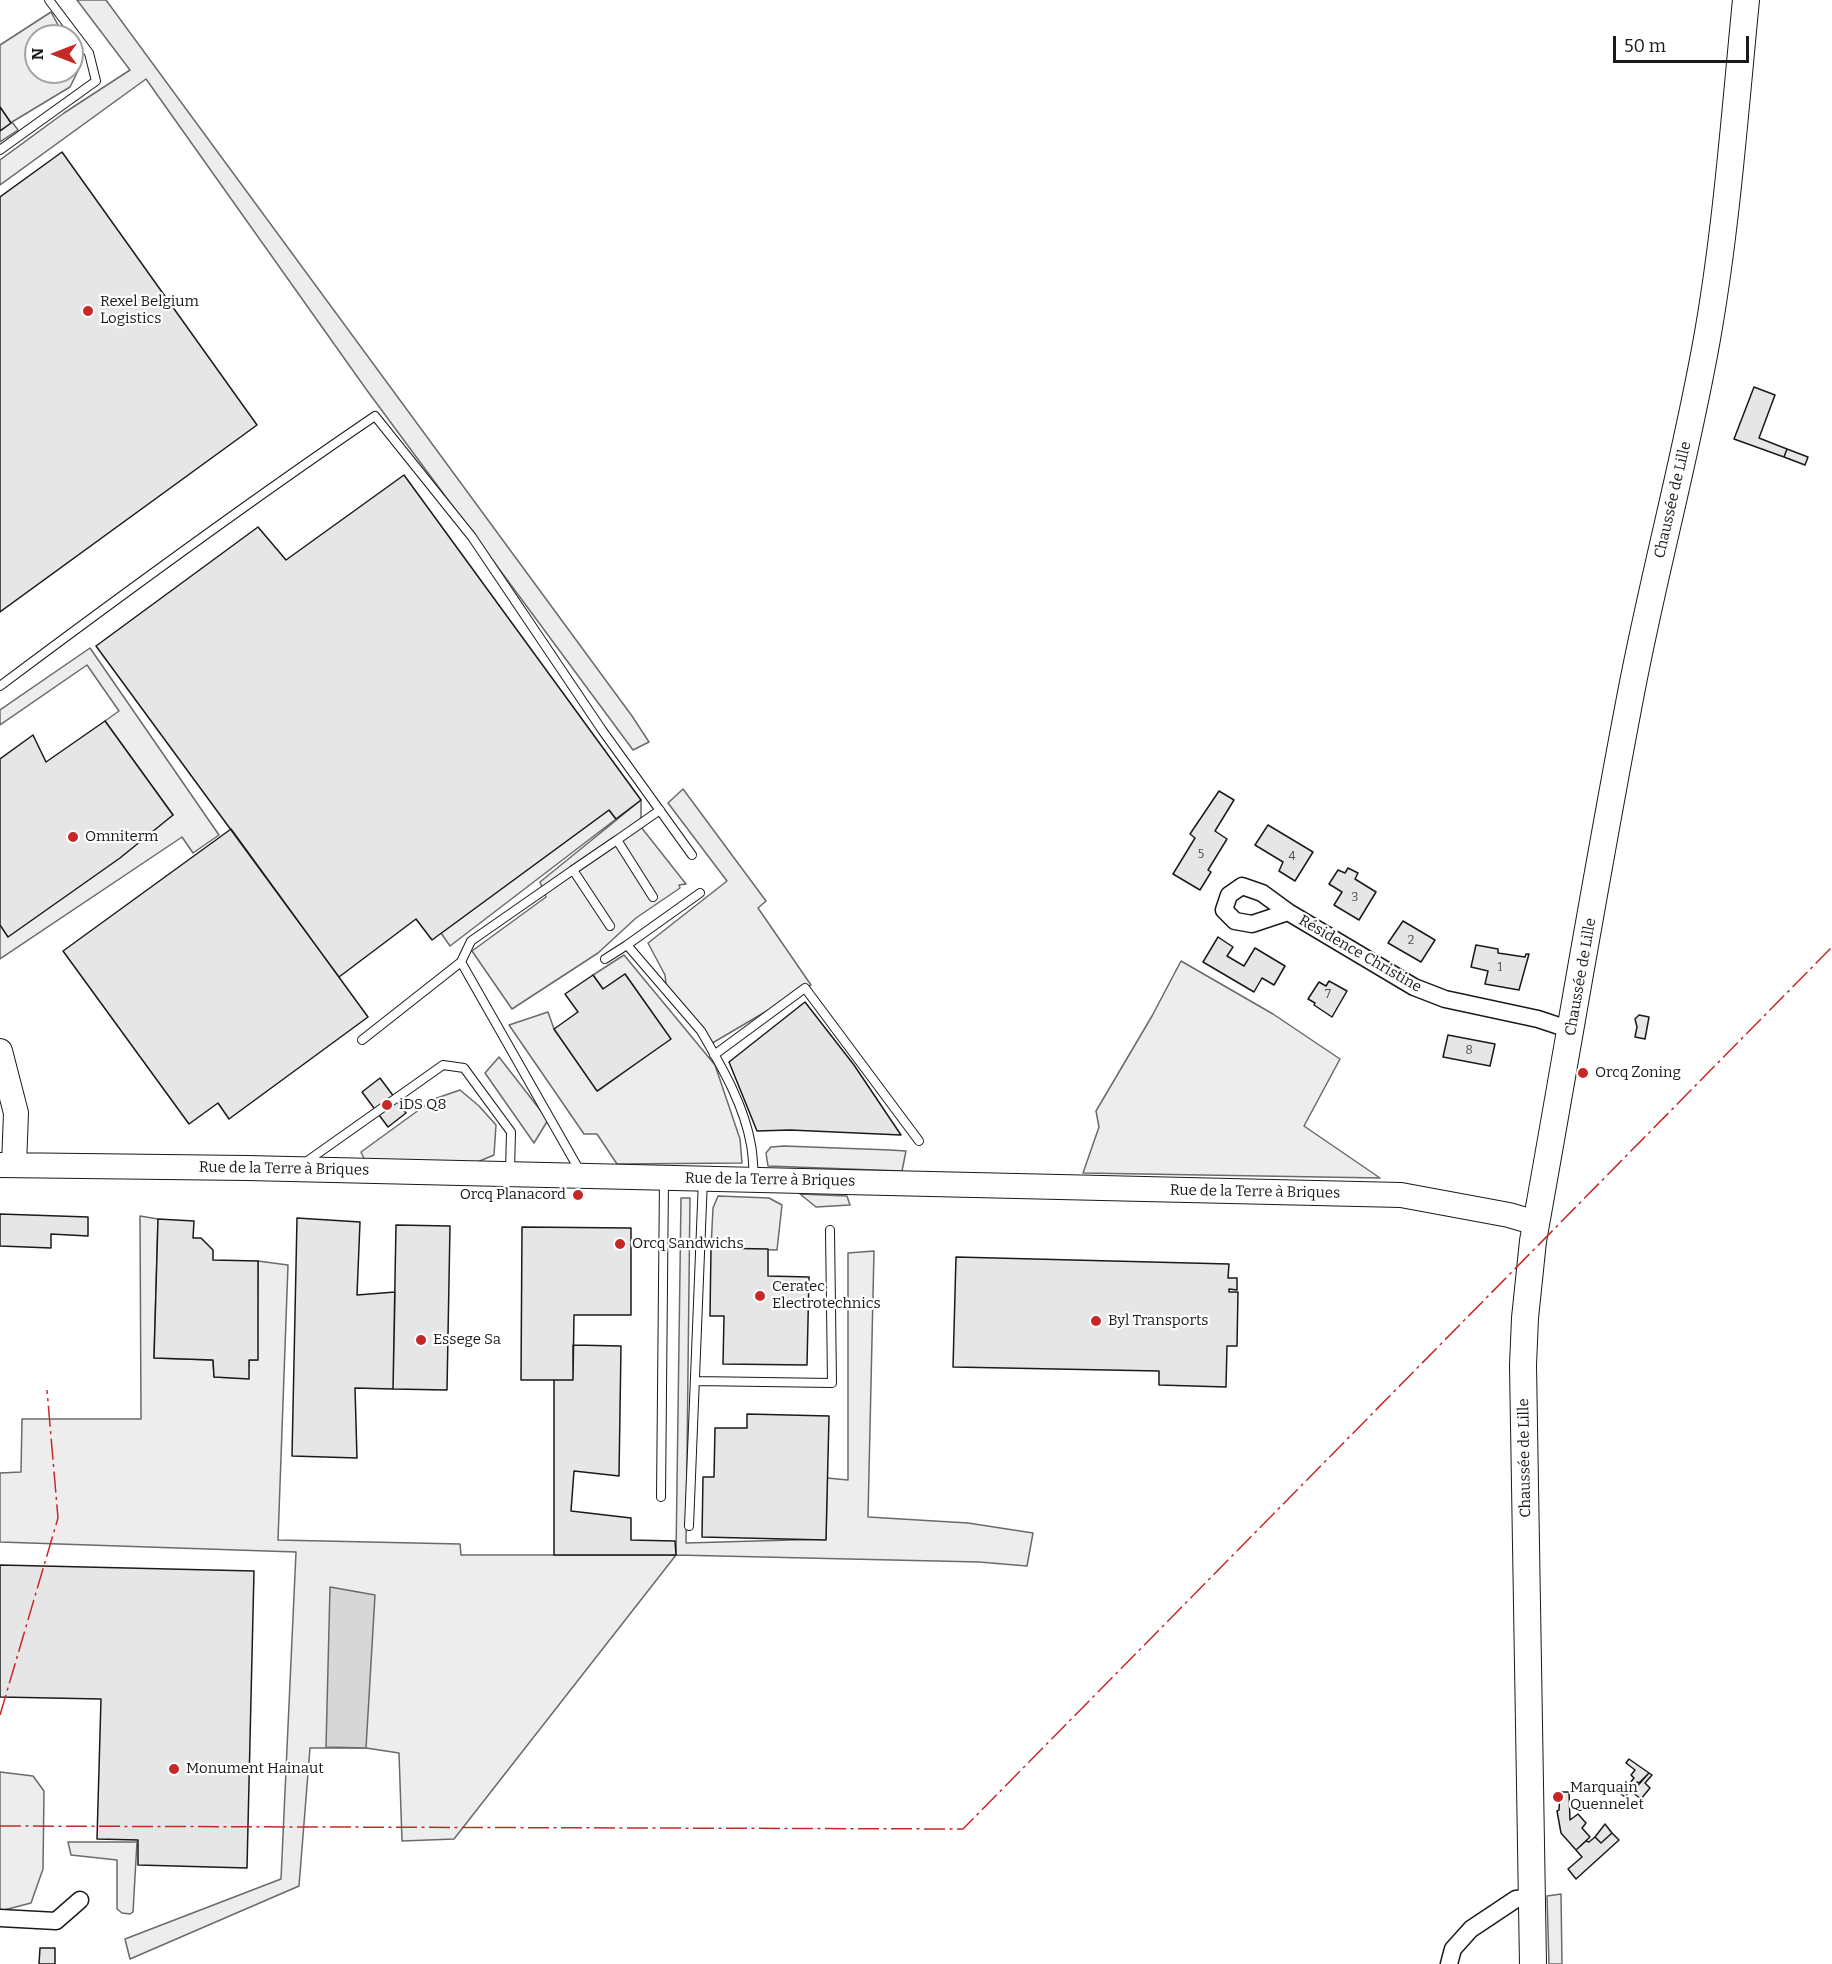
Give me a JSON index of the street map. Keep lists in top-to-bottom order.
{
  "streets": {
    "main road": ["Chaussée de Lille", "Rue de la Terre à Briques"],
    "street": ["Résidence Christine"]
  },
  "crossings": [
    ["Chaussée de Lille", "Résidence Christine"],
    ["Chaussée de Lille", "Rue de la Terre à Briques"]
  ],
  "places": [
    "Rexel Belgium Logistics",
    "Omniterm",
    "Orcq Zoning",
    "iDS Q8",
    "Orcq Planacord",
    "Orcq Sandwichs",
    "Ceratec Electrotechnics",
    "Byl Transports",
    "Essege Sa",
    "Monument Hainaut",
    "Marquain Quennelet"
  ],
  "house_numbers": [
    "5",
    "4",
    "3",
    "2",
    "1",
    "7",
    "8"
  ],
  "scale_bar": "50 m",
  "north": "left"
}
